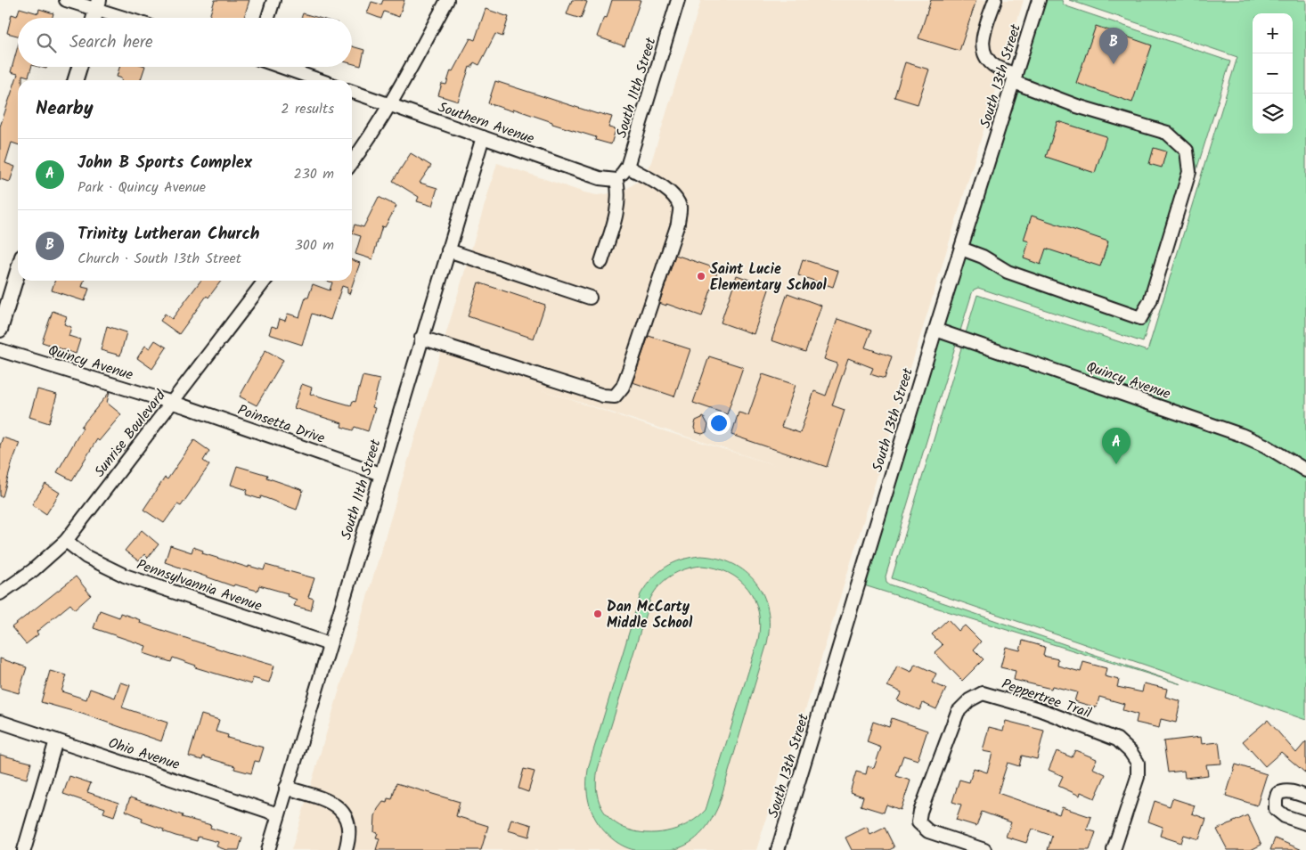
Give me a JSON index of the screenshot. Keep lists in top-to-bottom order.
{
  "streets": {
    "street": [
      "South 13th Street",
      "South 11th Street",
      "Southern Avenue",
      "Quincy Avenue",
      "Poinsetta Drive",
      "Sunrise Boulevard",
      "Pennsylvannia Avenue",
      "Peppertree Trail",
      "Ohio Avenue"
    ]
  },
  "crossings": [
    ["South 13th Street", "Quincy Avenue"],
    ["South 11th Street", "Southern Avenue"],
    ["South 11th Street", "Poinsetta Drive"],
    ["South 11th Street", "Pennsylvannia Avenue"],
    ["South 11th Street", "Ohio Avenue"],
    ["Quincy Avenue", "Poinsetta Drive"],
    ["Quincy Avenue", "Sunrise Boulevard"],
    ["Poinsetta Drive", "Sunrise Boulevard"],
    ["Sunrise Boulevard", "Pennsylvannia Avenue"]
  ],
  "places": ["Saint Lucie Elementary School", "Dan McCarty Middle School"],
  "page": {
    "map_buttons": ["+", "−"],
    "search": "Search here",
    "pins": ["B", "A"],
    "heading": ["Nearby", "2 results"],
    "list": [
      {
        "mark": "A",
        "name": "John B Sports Complex",
        "note": "Park · Quincy Avenue",
        "value": "230 m"
      },
      {
        "mark": "B",
        "name": "Trinity Lutheran Church",
        "note": "Church · South 13th Street",
        "value": "300 m"
      }
    ]
  }
}
